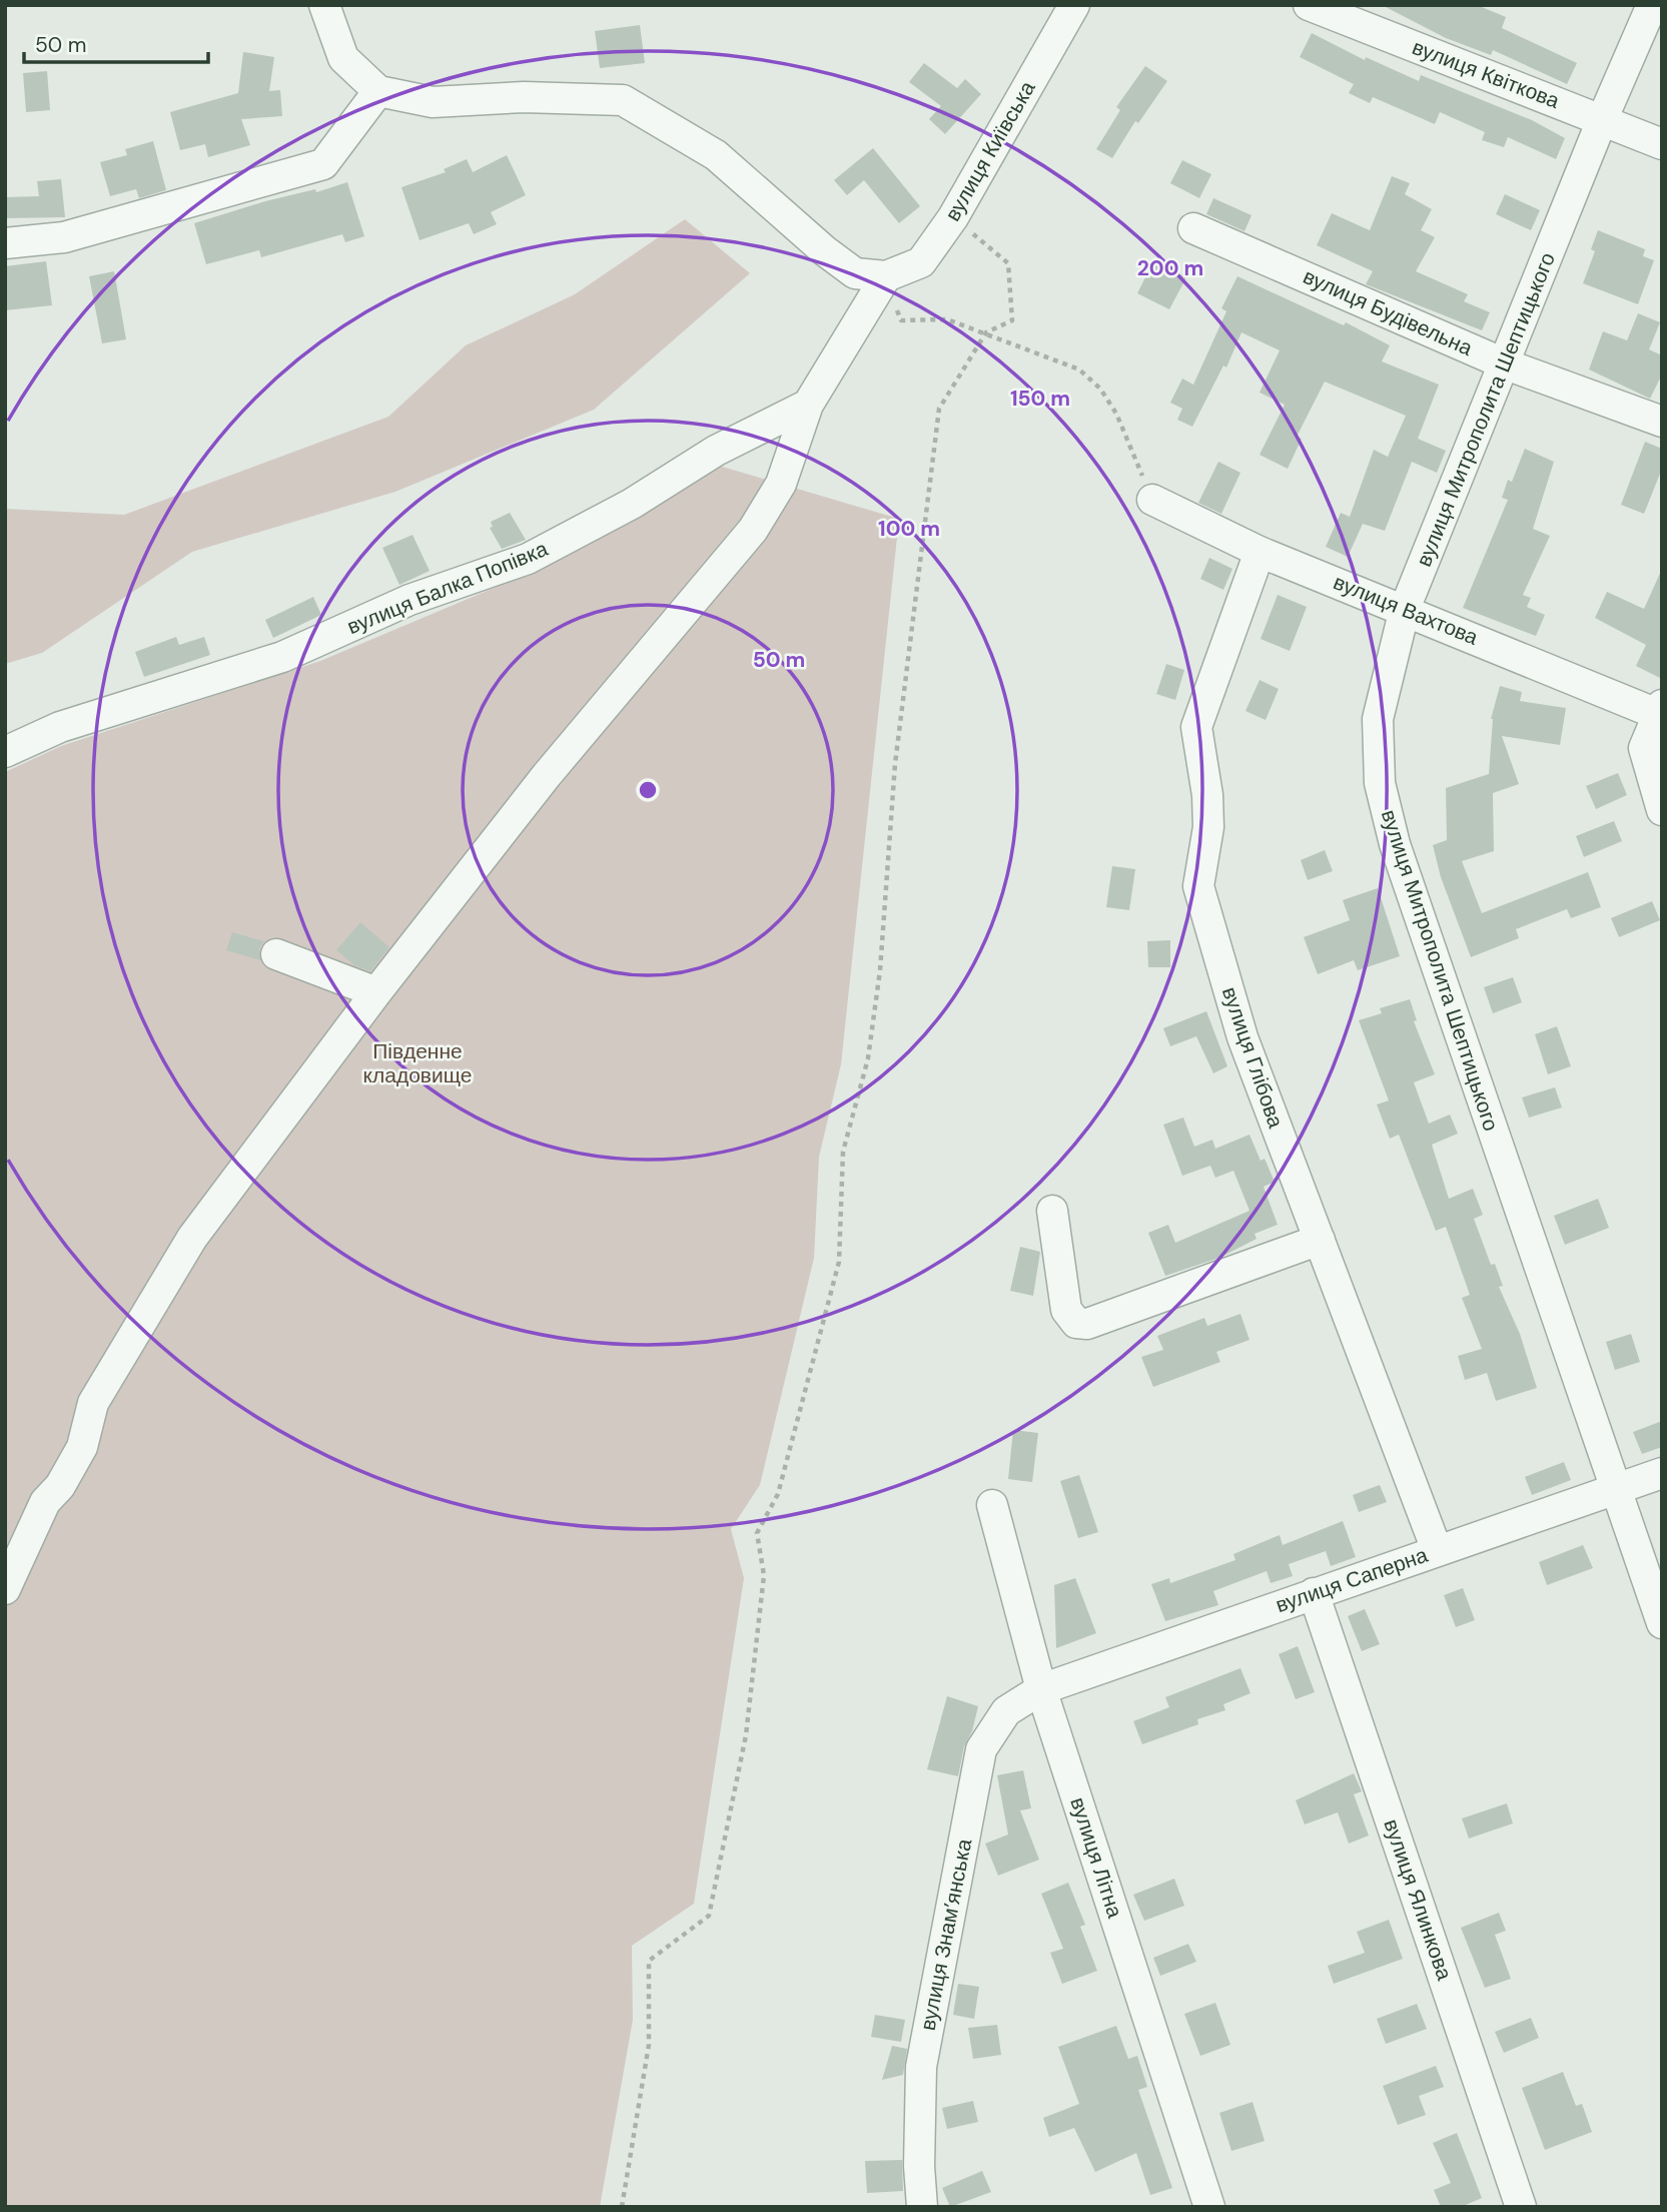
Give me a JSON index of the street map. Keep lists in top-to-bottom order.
{
  "streets": {
    "street": [
      "вулиця Квіткова",
      "вулиця Київська",
      "вулиця Будівельна",
      "вулиця Митрополита Шептицького",
      "вулиця Балка Попівка",
      "вулиця Вахтова",
      "вулиця Глібова",
      "вулиця Саперна",
      "вулиця Літна",
      "вулиця Ялинкова",
      "вулиця Знам’янська"
    ]
  },
  "crossings": [
    ["вулиця Квіткова", "вулиця Митрополита Шептицького"],
    ["вулиця Будівельна", "вулиця Митрополита Шептицького"],
    ["вулиця Митрополита Шептицького", "вулиця Вахтова"],
    ["вулиця Митрополита Шептицького", "вулиця Саперна"],
    ["вулиця Вахтова", "вулиця Глібова"],
    ["вулиця Глібова", "вулиця Саперна"],
    ["вулиця Саперна", "вулиця Літна"],
    ["вулиця Саперна", "вулиця Ялинкова"],
    ["вулиця Саперна", "вулиця Знам’янська"],
    ["вулиця Літна", "вулиця Знам’янська"]
  ],
  "parks": ["Південне кладовище"],
  "scale_bar": "50 m",
  "rings": [
    "200 m",
    "150 m",
    "100 m",
    "50 m"
  ]
}
